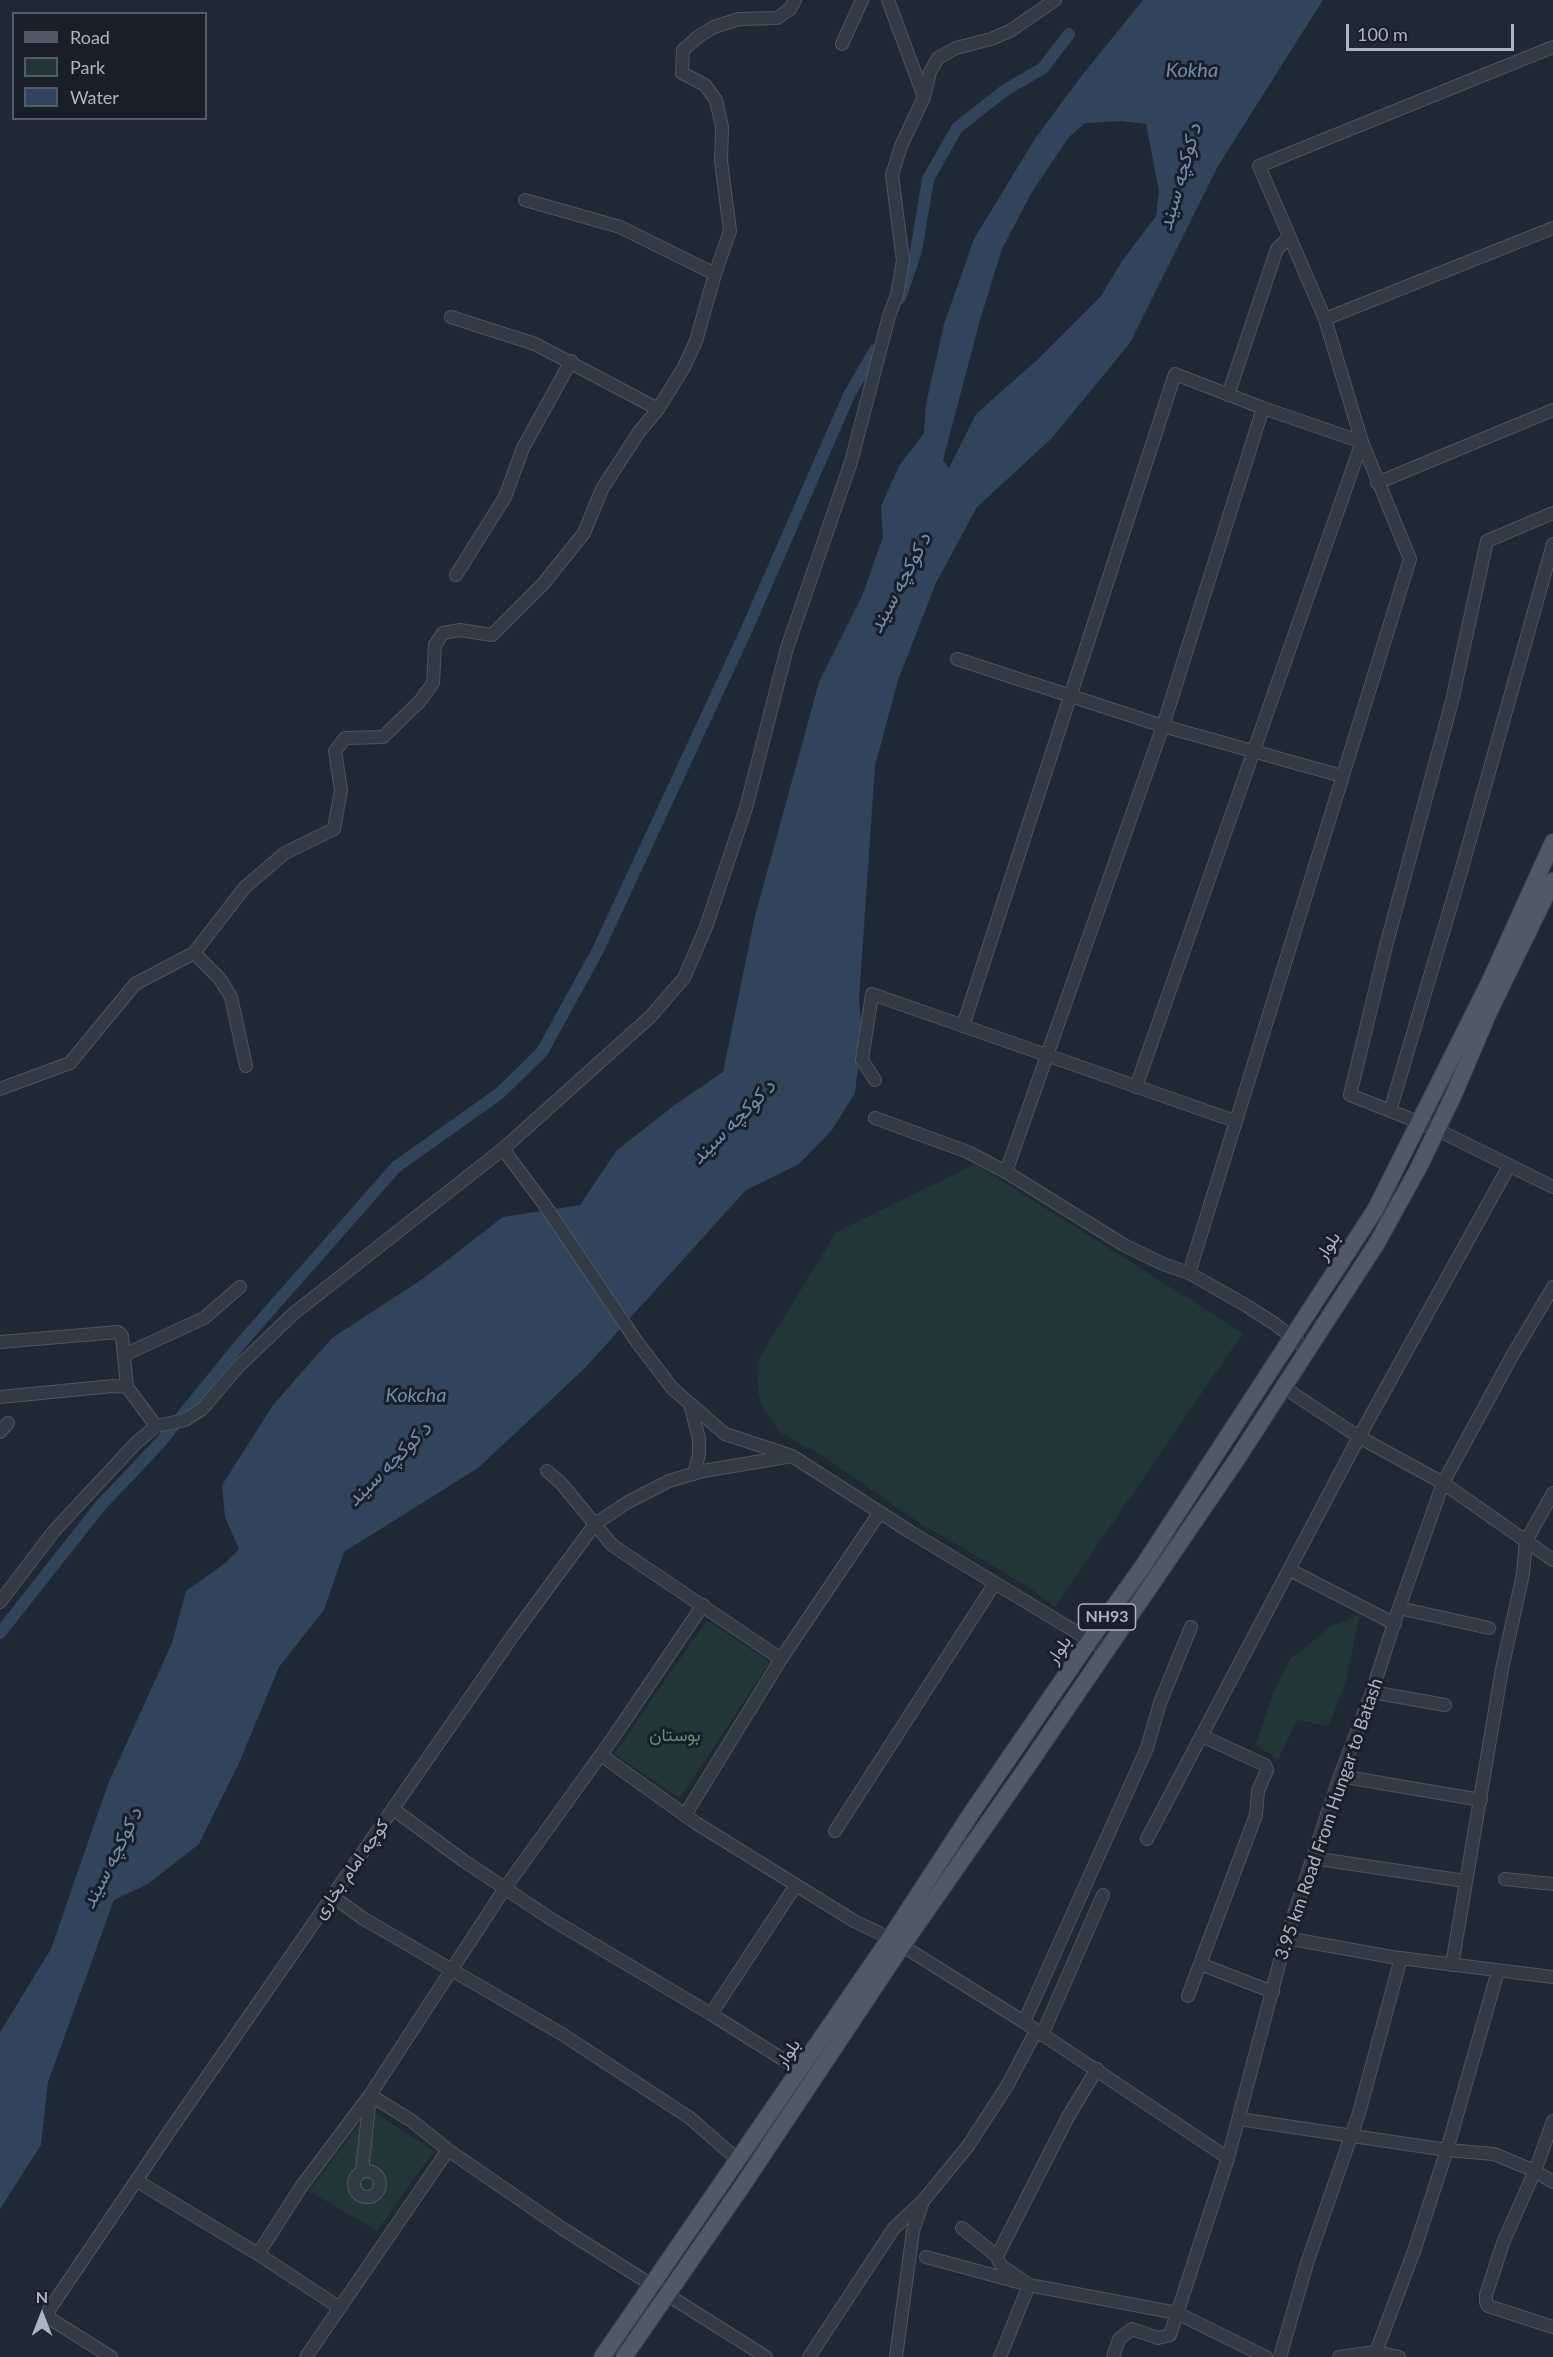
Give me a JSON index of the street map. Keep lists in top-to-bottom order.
{
  "streets": {
    "main road": ["بلوار", "NH93"],
    "street": ["3.95 km Road From Hungar to Batash", "کوچه امام بخاری"]
  },
  "water": ["Kokha", "د کوکچه سیند", "Kokcha"],
  "parks": ["بوستان"],
  "legend": ["Road", "Park", "Water"],
  "scale_bar": "100 m",
  "north": "top"
}
